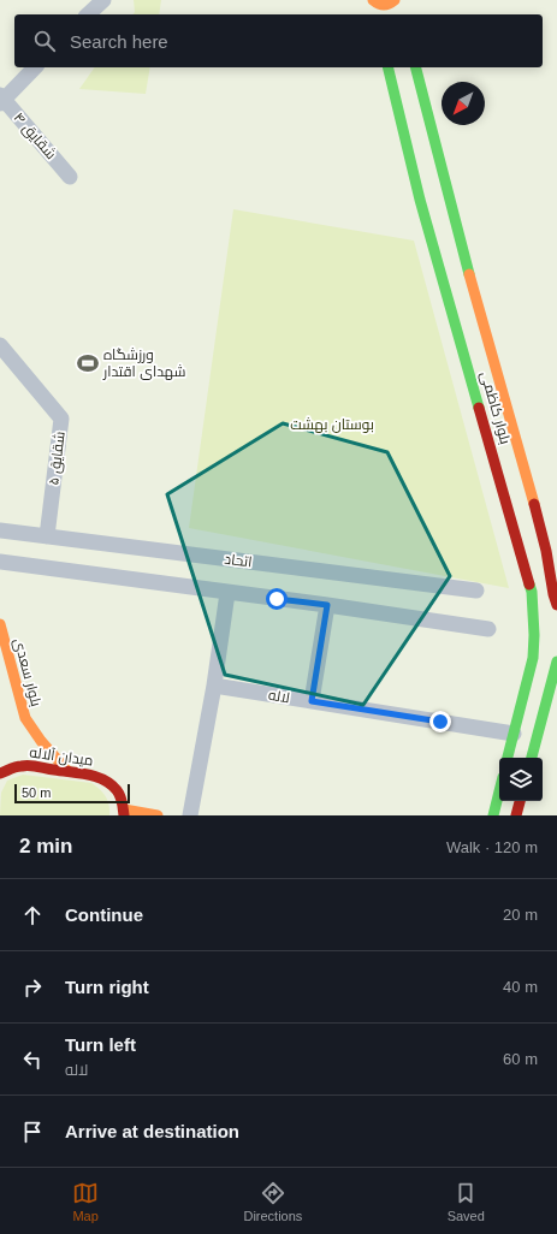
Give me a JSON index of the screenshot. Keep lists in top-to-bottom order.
{
  "streets": {
    "street": [
      "شقایق ۴",
      "بلوار کاظمی",
      "شقایق ۵",
      "اتحاد",
      "بلوار سعدی",
      "لاله",
      "میدان آلاله"
    ]
  },
  "crossings": [
    ["بلوار کاظمی", "لاله"],
    ["شقایق ۵", "اتحاد"],
    ["بلوار سعدی", "میدان آلاله"]
  ],
  "parks": ["بوستان بهشت"],
  "places": {
    "sports": ["ورزشگاه شهدای اقتدار"]
  },
  "scale_bar": "50 m",
  "north": "bottom left",
  "page": {
    "search": "Search here",
    "scale": "50 m",
    "heading": ["2 min", "Walk · 120 m"],
    "list": [
      ["Continue", "20 m"],
      ["Turn right", "40 m"],
      ["Turn left", "لاله", "60 m"],
      "Arrive at destination"
    ],
    "nav": ["Map", "Directions", "Saved"]
  }
}
